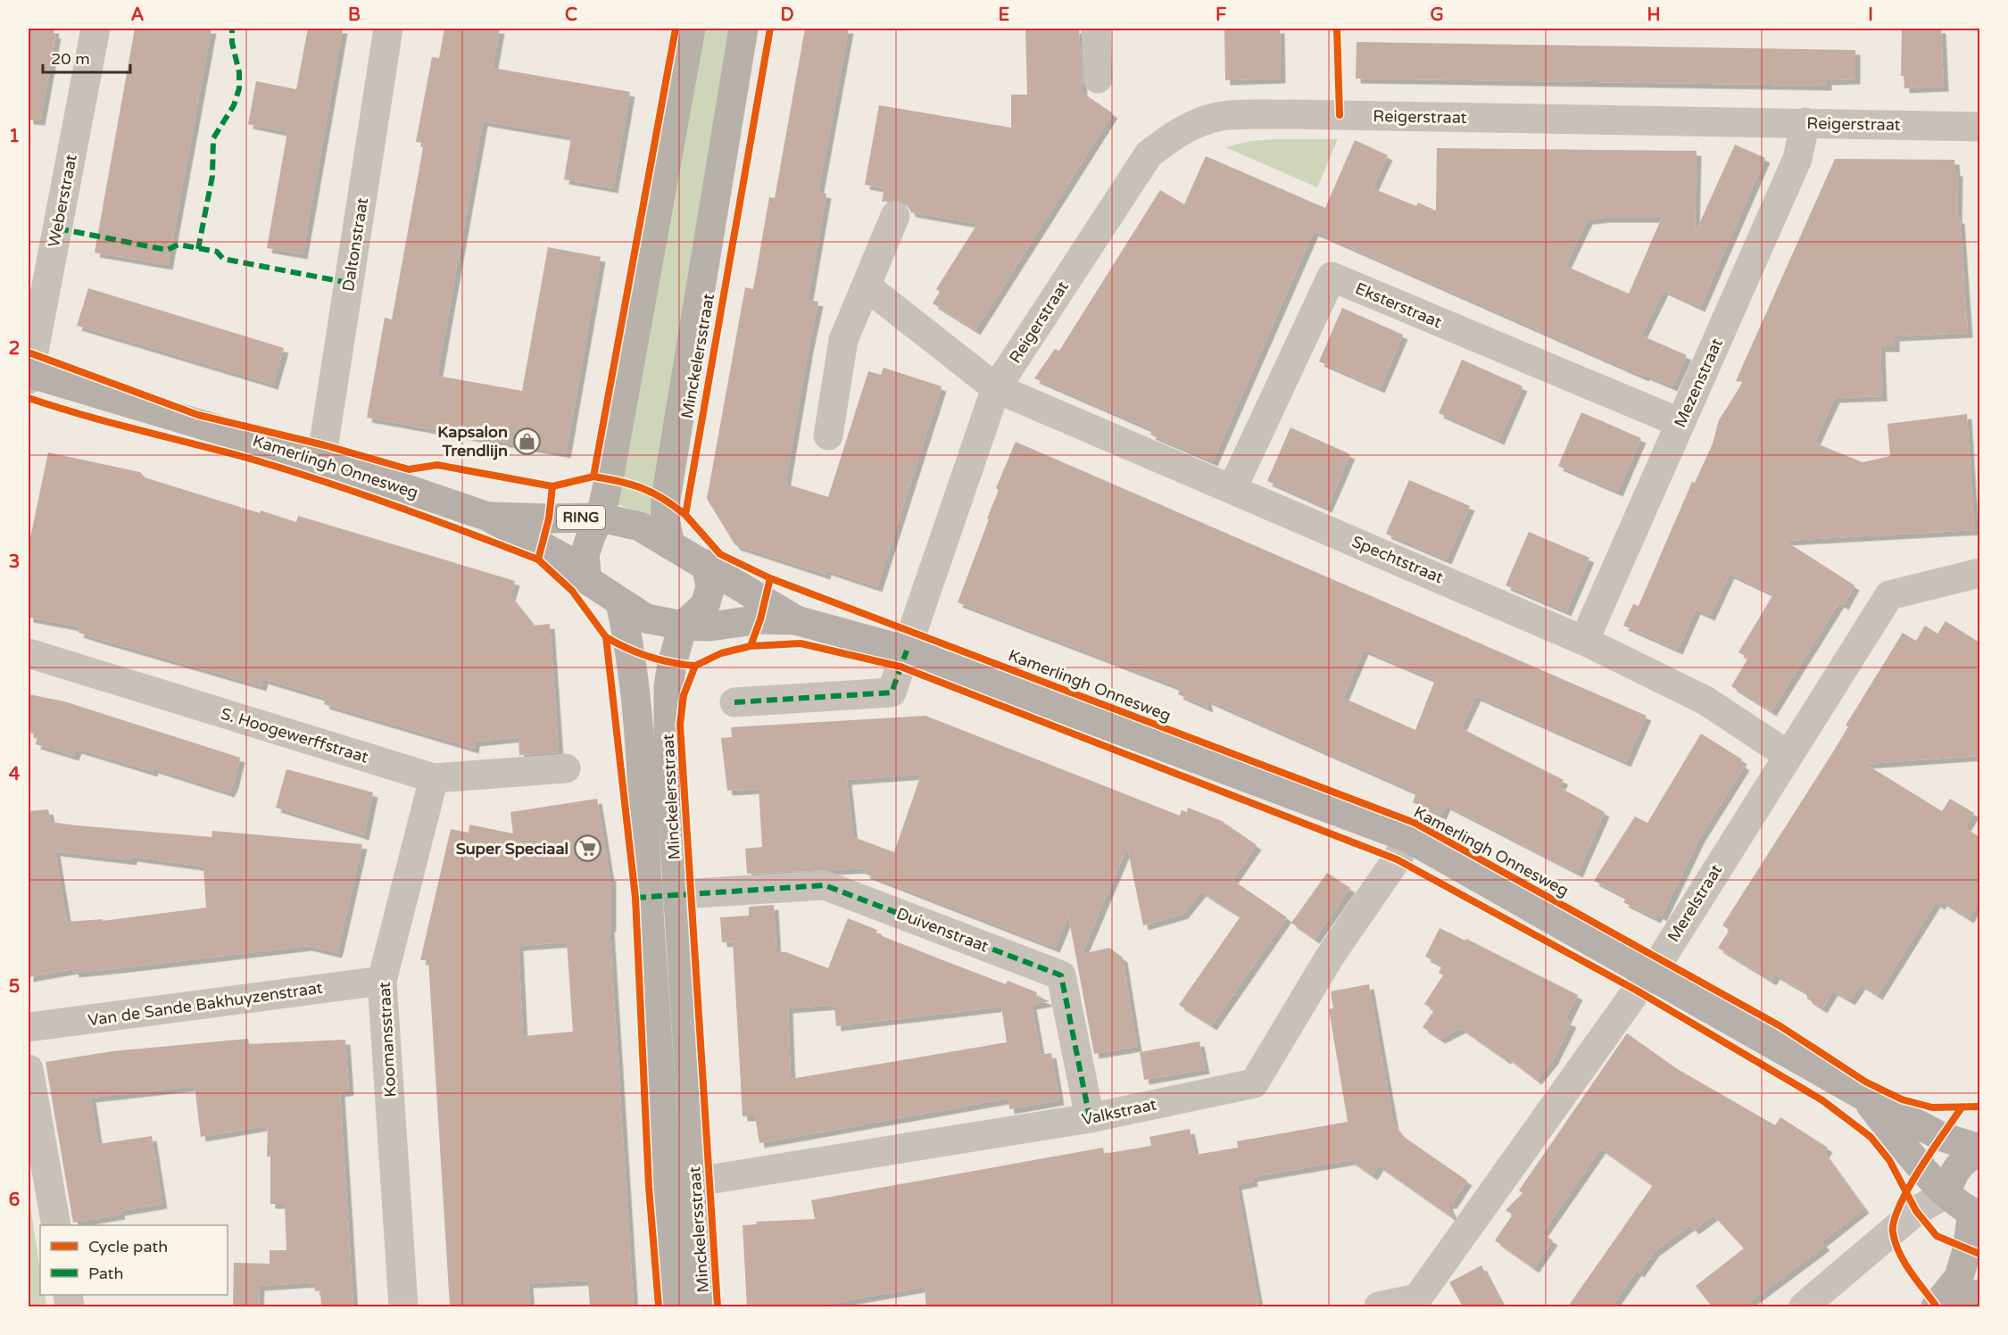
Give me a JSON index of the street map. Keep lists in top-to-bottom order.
{
  "streets": {
    "main road": ["Minckelersstraat", "Kamerlingh Onnesweg", "RING"],
    "street": [
      "Reigerstraat",
      "Weberstraat",
      "Daltonstraat",
      "Eksterstraat",
      "Mezenstraat",
      "Spechtstraat",
      "S. Hoogewerffstraat",
      "Merelstraat",
      "Duivenstraat",
      "Van de Sande Bakhuyzenstraat",
      "Koomansstraat",
      "Valkstraat"
    ]
  },
  "crossings": [
    ["Reigerstraat", "Mezenstraat"],
    ["Reigerstraat", "Kamerlingh Onnesweg"],
    ["Reigerstraat", "Spechtstraat"],
    ["Weberstraat", "Kamerlingh Onnesweg"],
    ["Daltonstraat", "Kamerlingh Onnesweg"],
    ["Eksterstraat", "Mezenstraat"],
    ["Eksterstraat", "Spechtstraat"],
    ["Minckelersstraat", "Kamerlingh Onnesweg"],
    ["Minckelersstraat", "Duivenstraat"],
    ["Minckelersstraat", "Valkstraat"],
    ["Mezenstraat", "Spechtstraat"],
    ["Kamerlingh Onnesweg", "Merelstraat"],
    ["Kamerlingh Onnesweg", "Valkstraat"],
    ["Spechtstraat", "Merelstraat"],
    ["S. Hoogewerffstraat", "Koomansstraat"],
    ["Duivenstraat", "Valkstraat"],
    ["Van de Sande Bakhuyzenstraat", "Koomansstraat"]
  ],
  "places": {
    "shop": ["Kapsalon Trendlijn"],
    "supermarket": ["Super Speciaal"]
  },
  "legend": ["Cycle path", "Path"],
  "scale_bar": "20 m",
  "grid": {
    "columns": [
      "A",
      "B",
      "C",
      "D",
      "E",
      "F",
      "G",
      "H",
      "I"
    ],
    "rows": [
      "1",
      "2",
      "3",
      "4",
      "5",
      "6"
    ]
  }
}
